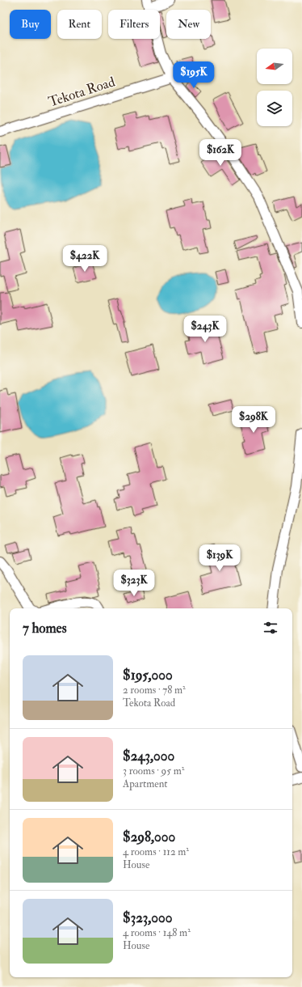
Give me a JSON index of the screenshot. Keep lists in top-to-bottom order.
{
  "streets": {
    "street": ["Tekota Road"]
  },
  "north": "left",
  "page": {
    "chip": [
      "Buy",
      "Rent",
      "Filters",
      "New"
    ],
    "price": [
      "$195K",
      "$162K",
      "$422K",
      "$243K",
      "$298K",
      "$139K",
      "$323K"
    ],
    "heading": "7 homes",
    "list": [
      {
        "name": "$195,000",
        "note": "2 rooms · 78 m² · Tekota Road"
      },
      {
        "name": "$243,000",
        "note": "3 rooms · 95 m² · Apartment"
      },
      {
        "name": "$298,000",
        "note": "4 rooms · 112 m² · House"
      },
      {
        "name": "$323,000",
        "note": "4 rooms · 148 m² · House"
      }
    ]
  }
}
